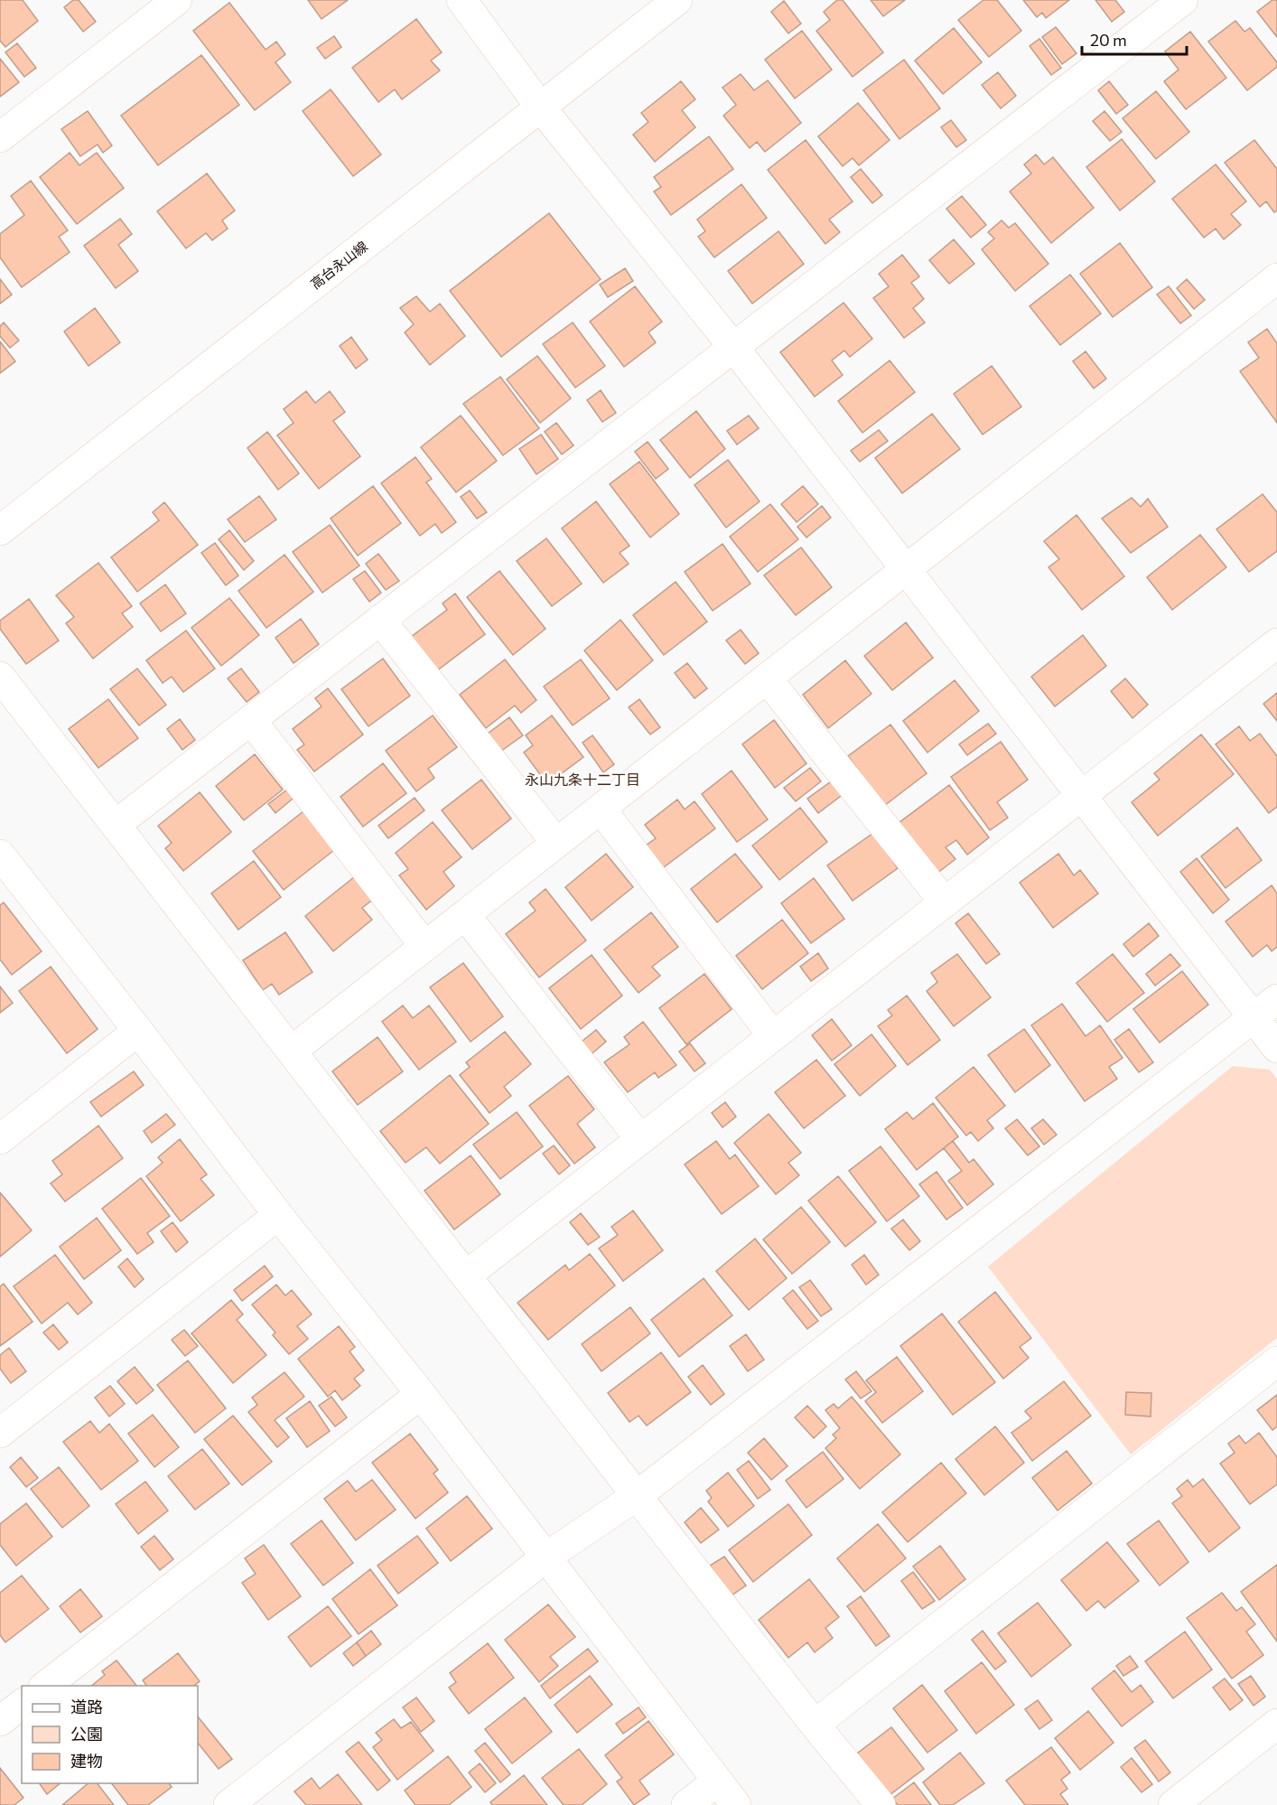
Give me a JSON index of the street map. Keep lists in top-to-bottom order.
{
  "streets": {
    "street": ["高台永山線"]
  },
  "districts": ["永山九条十二丁目"],
  "legend": ["道路", "公園", "建物"],
  "scale_bar": "20 m"
}
